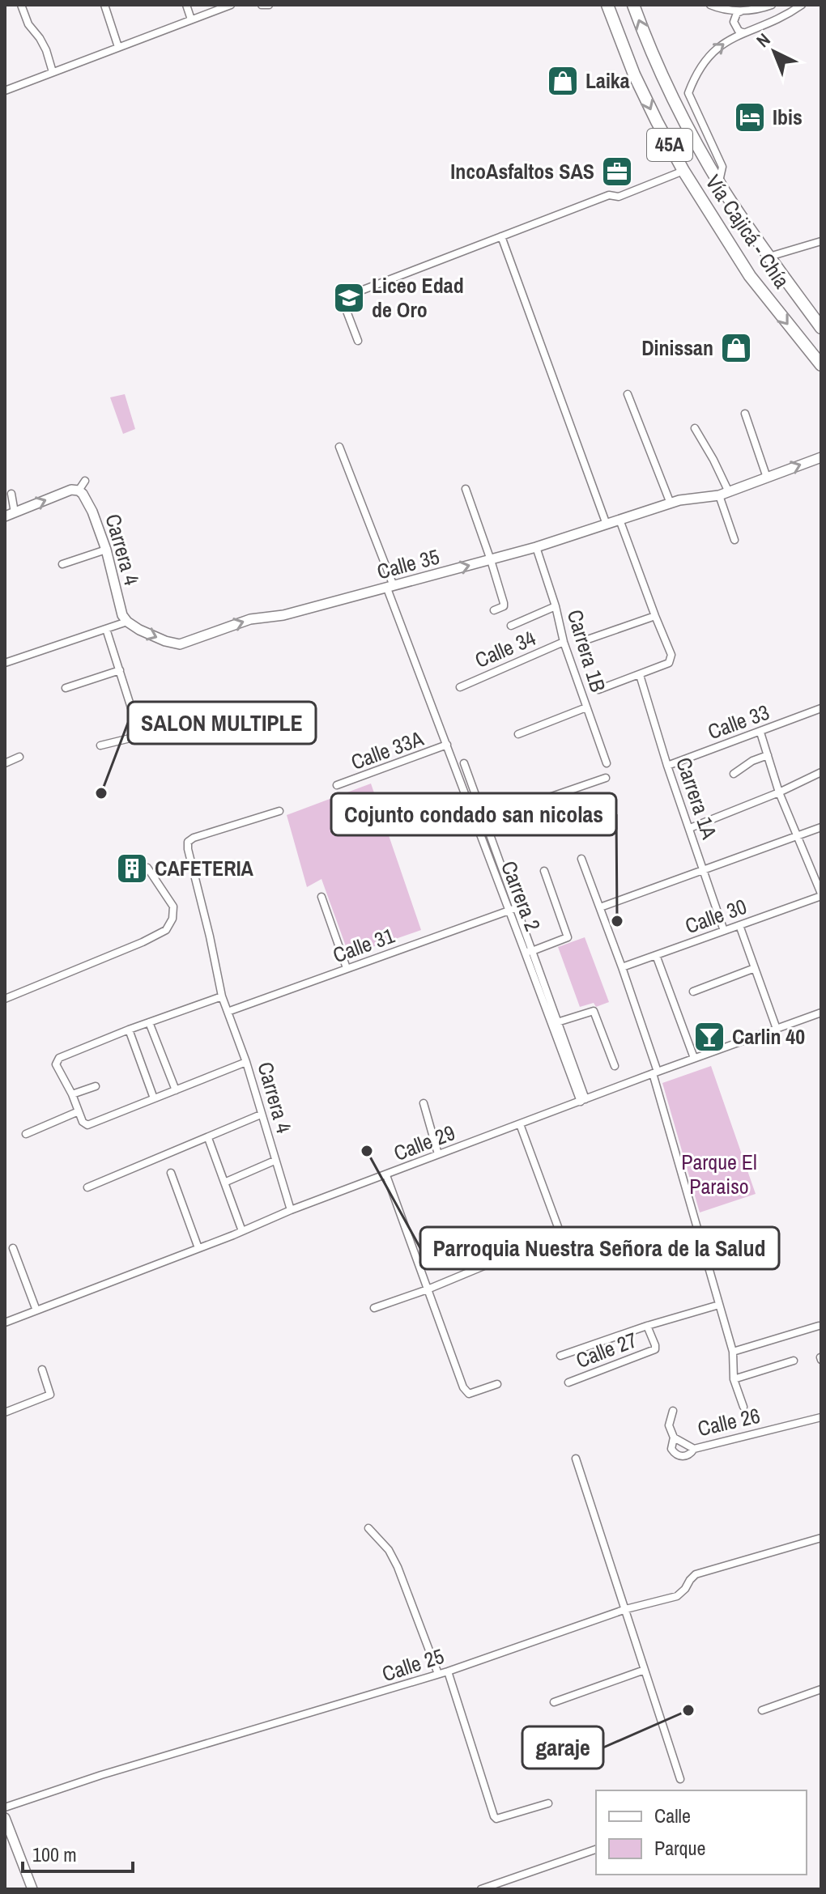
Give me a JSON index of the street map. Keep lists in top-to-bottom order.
{
  "streets": {
    "highway": ["45A", "Vía Cajicá - Chía"],
    "street": [
      "Carrera 4",
      "Calle 35",
      "Calle 34",
      "Carrera 1B",
      "Calle 33",
      "Calle 33A",
      "Carrera 1A",
      "Carrera 2",
      "Calle 30",
      "Calle 31",
      "Calle 29",
      "Calle 27",
      "Calle 26",
      "Calle 25"
    ]
  },
  "crossings": [
    ["Carrera 4", "Calle 35"],
    ["Carrera 4", "Calle 31"],
    ["Carrera 4", "Calle 29"],
    ["Calle 35", "Carrera 1B"],
    ["Calle 35", "Carrera 2"],
    ["Calle 34", "Carrera 1B"],
    ["Calle 33", "Carrera 1A"],
    ["Calle 33A", "Carrera 2"],
    ["Carrera 1A", "Calle 30"],
    ["Carrera 2", "Calle 31"],
    ["Carrera 2", "Calle 29"]
  ],
  "one_way": ["Calle 35"],
  "parks": ["Parque El Paraiso"],
  "places": {
    "shop": ["Laika", "Dinissan"],
    "hotel": ["Ibis"],
    "office": ["IncoAsfaltos SAS"],
    "school or university": ["Liceo Edad de Oro"],
    "other": [
      "SALON MULTIPLE",
      "Cojunto condado san nicolas",
      "Parroquia Nuestra Señora de la Salud",
      "garaje"
    ],
    "building": ["CAFETERIA"],
    "bar": ["Carlin 40"]
  },
  "legend": ["Calle", "Parque"],
  "scale_bar": "100 m",
  "north": "top left"
}
